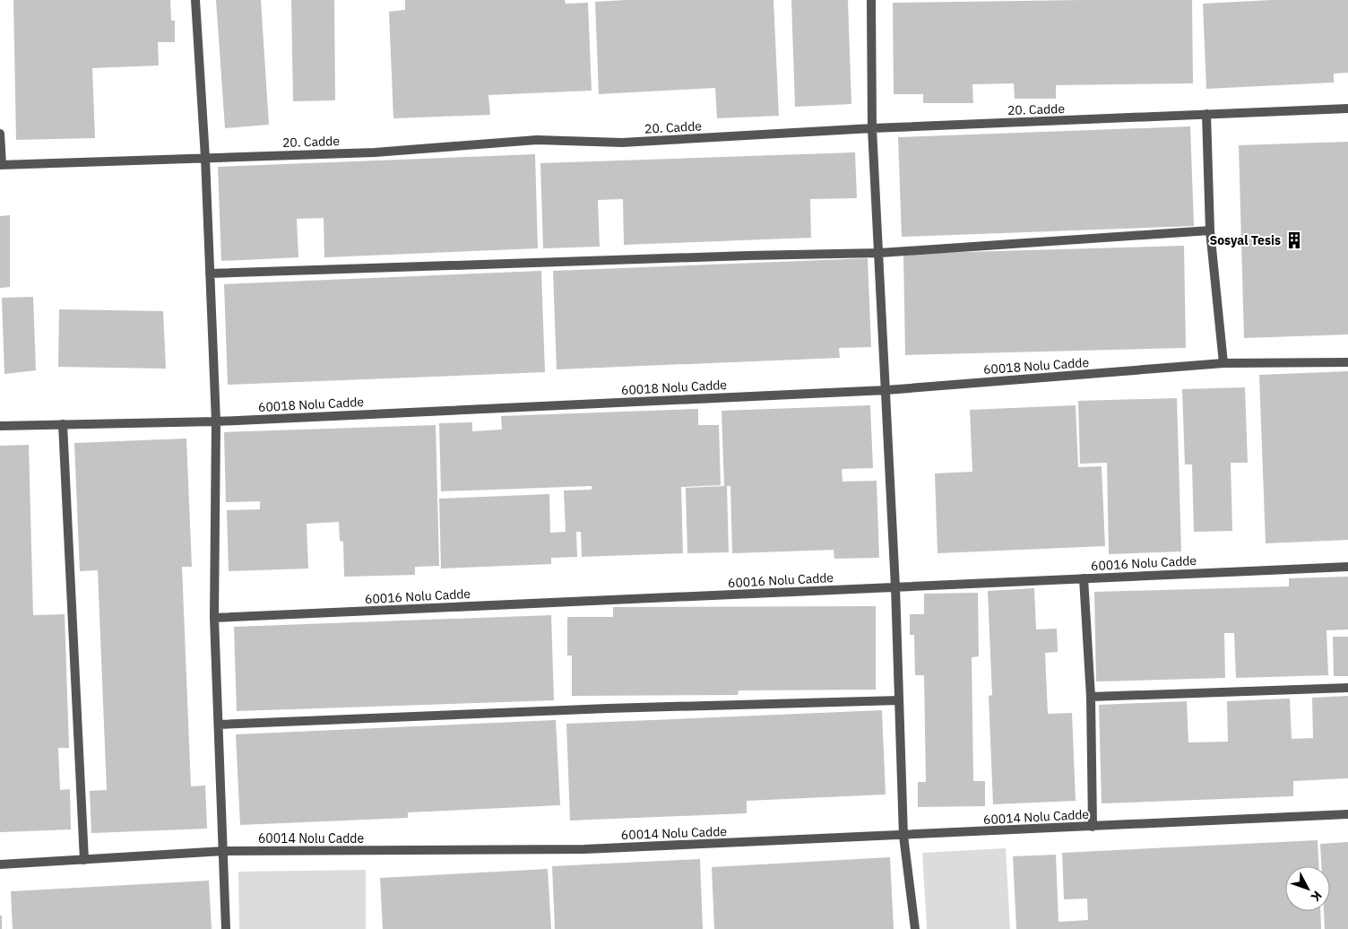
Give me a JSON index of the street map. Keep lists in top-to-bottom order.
{
  "streets": {
    "street": [
      "20. Cadde",
      "60018 Nolu Cadde",
      "60016 Nolu Cadde",
      "60014 Nolu Cadde"
    ]
  },
  "places": {
    "building": ["Sosyal Tesis"]
  },
  "north": "bottom right"
}
